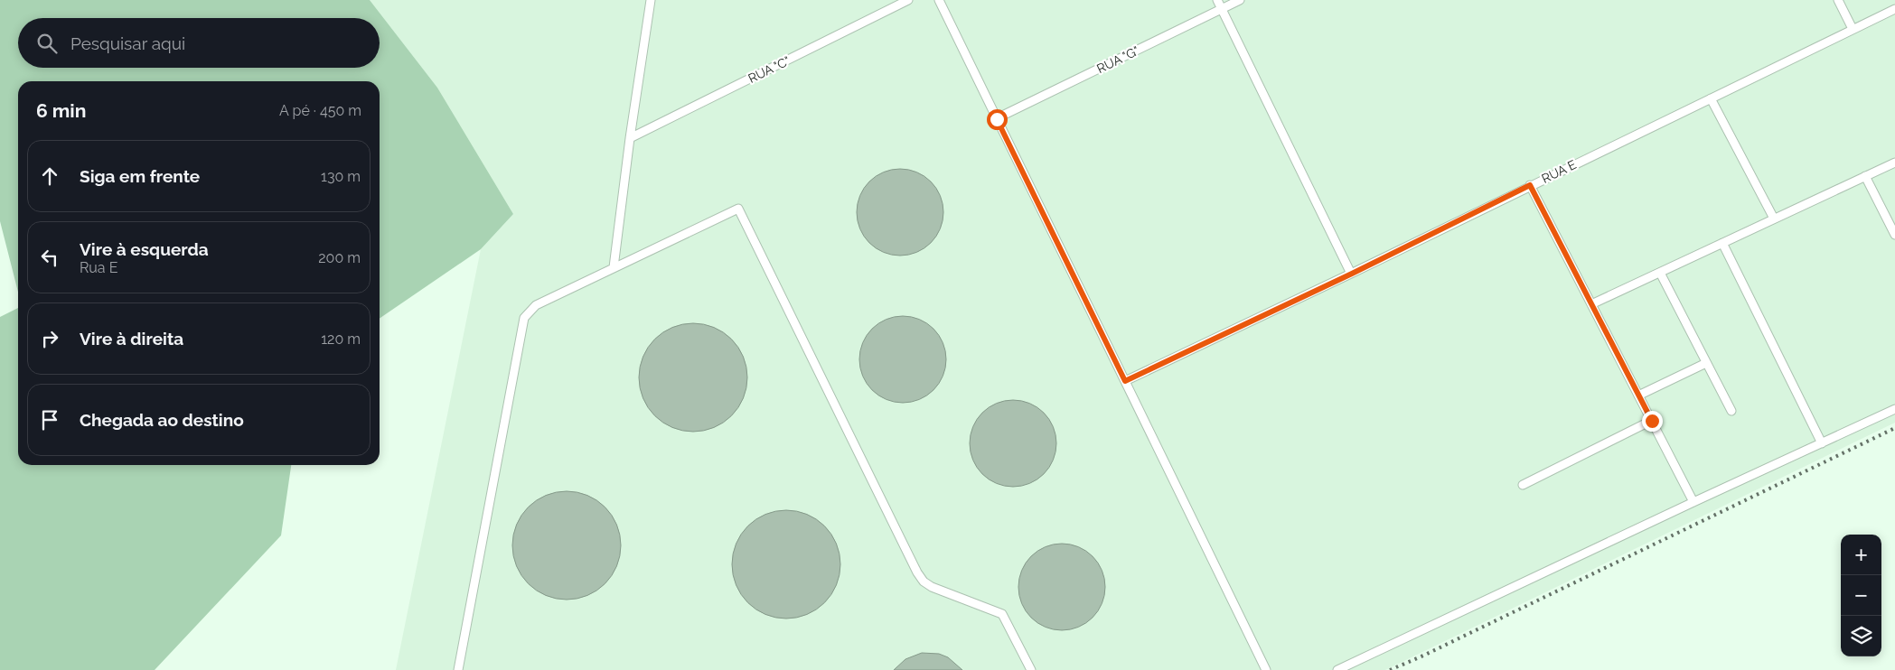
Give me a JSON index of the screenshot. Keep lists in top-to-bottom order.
{
  "streets": {
    "lane": ["RUA \"G\"", "RUA \"C\"", "RUA E"]
  },
  "page": {
    "search": "Pesquisar aqui",
    "heading": ["6 min", "A pé · 450 m"],
    "list": [
      ["Siga em frente", "130 m"],
      ["Vire à esquerda", "Rua E", "200 m"],
      ["Vire à direita", "120 m"],
      "Chegada ao destino"
    ],
    "map_buttons": ["+", "−"]
  }
}
